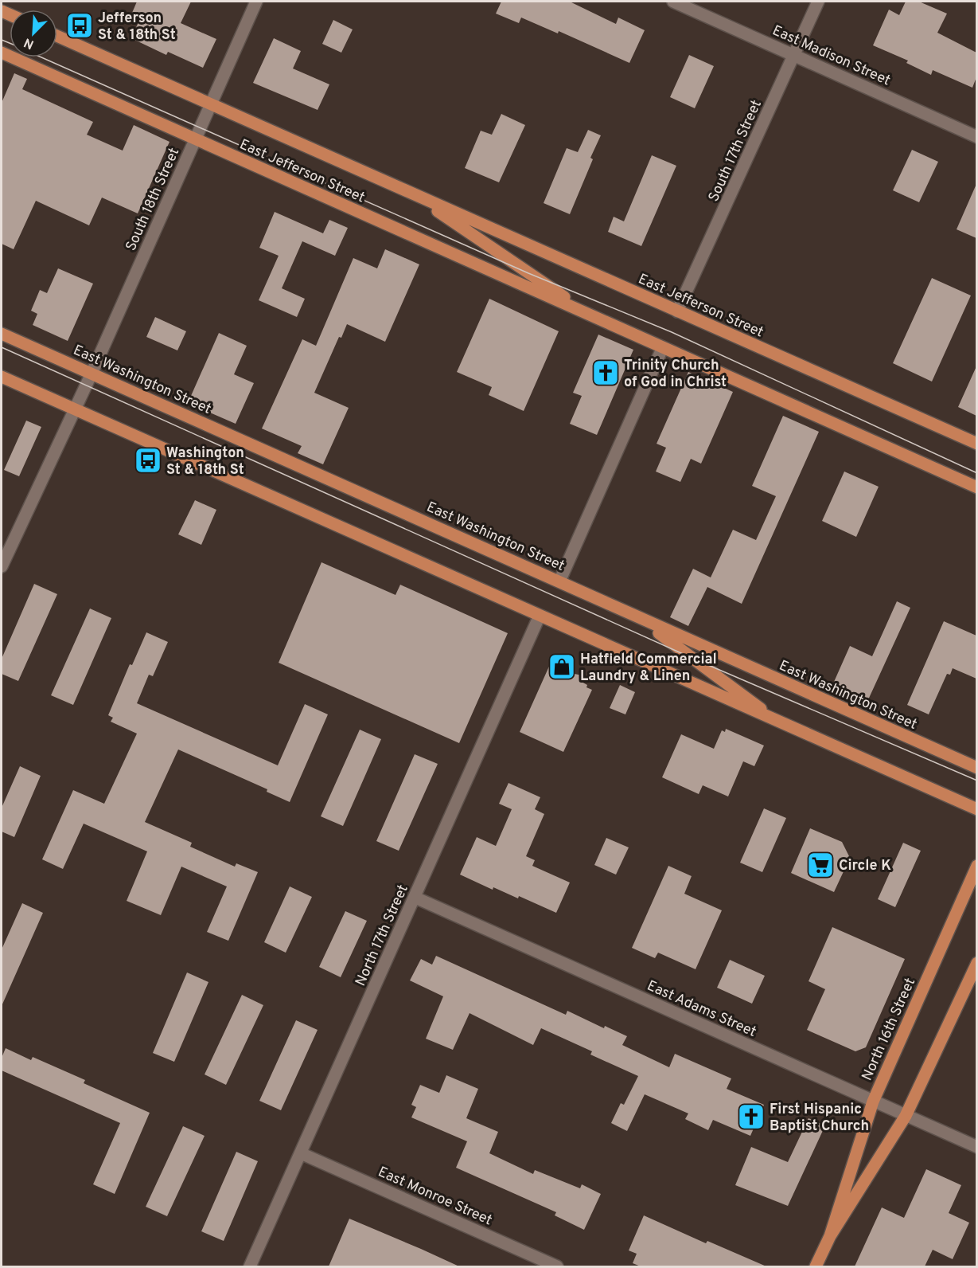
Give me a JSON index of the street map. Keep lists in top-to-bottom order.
{
  "streets": {
    "main road": ["East Jefferson Street", "East Washington Street", "North 16th Street"],
    "street": [
      "East Madison Street",
      "South 17th Street",
      "South 18th Street",
      "North 17th Street",
      "East Adams Street",
      "East Monroe Street"
    ]
  },
  "crossings": [
    ["East Madison Street", "South 17th Street"],
    ["South 17th Street", "East Jefferson Street"],
    ["East Jefferson Street", "South 18th Street"],
    ["South 18th Street", "East Washington Street"],
    ["North 17th Street", "East Adams Street"],
    ["North 17th Street", "East Monroe Street"],
    ["East Adams Street", "North 16th Street"]
  ],
  "places": {
    "bus stop": ["Jefferson St & 18th St", "Washington St & 18th St"],
    "church": ["Trinity Church of God in Christ", "First Hispanic Baptist Church"],
    "shop": ["Hatfield Commercial Laundry & Linen"],
    "supermarket": ["Circle K"]
  },
  "north": "bottom left"
}
